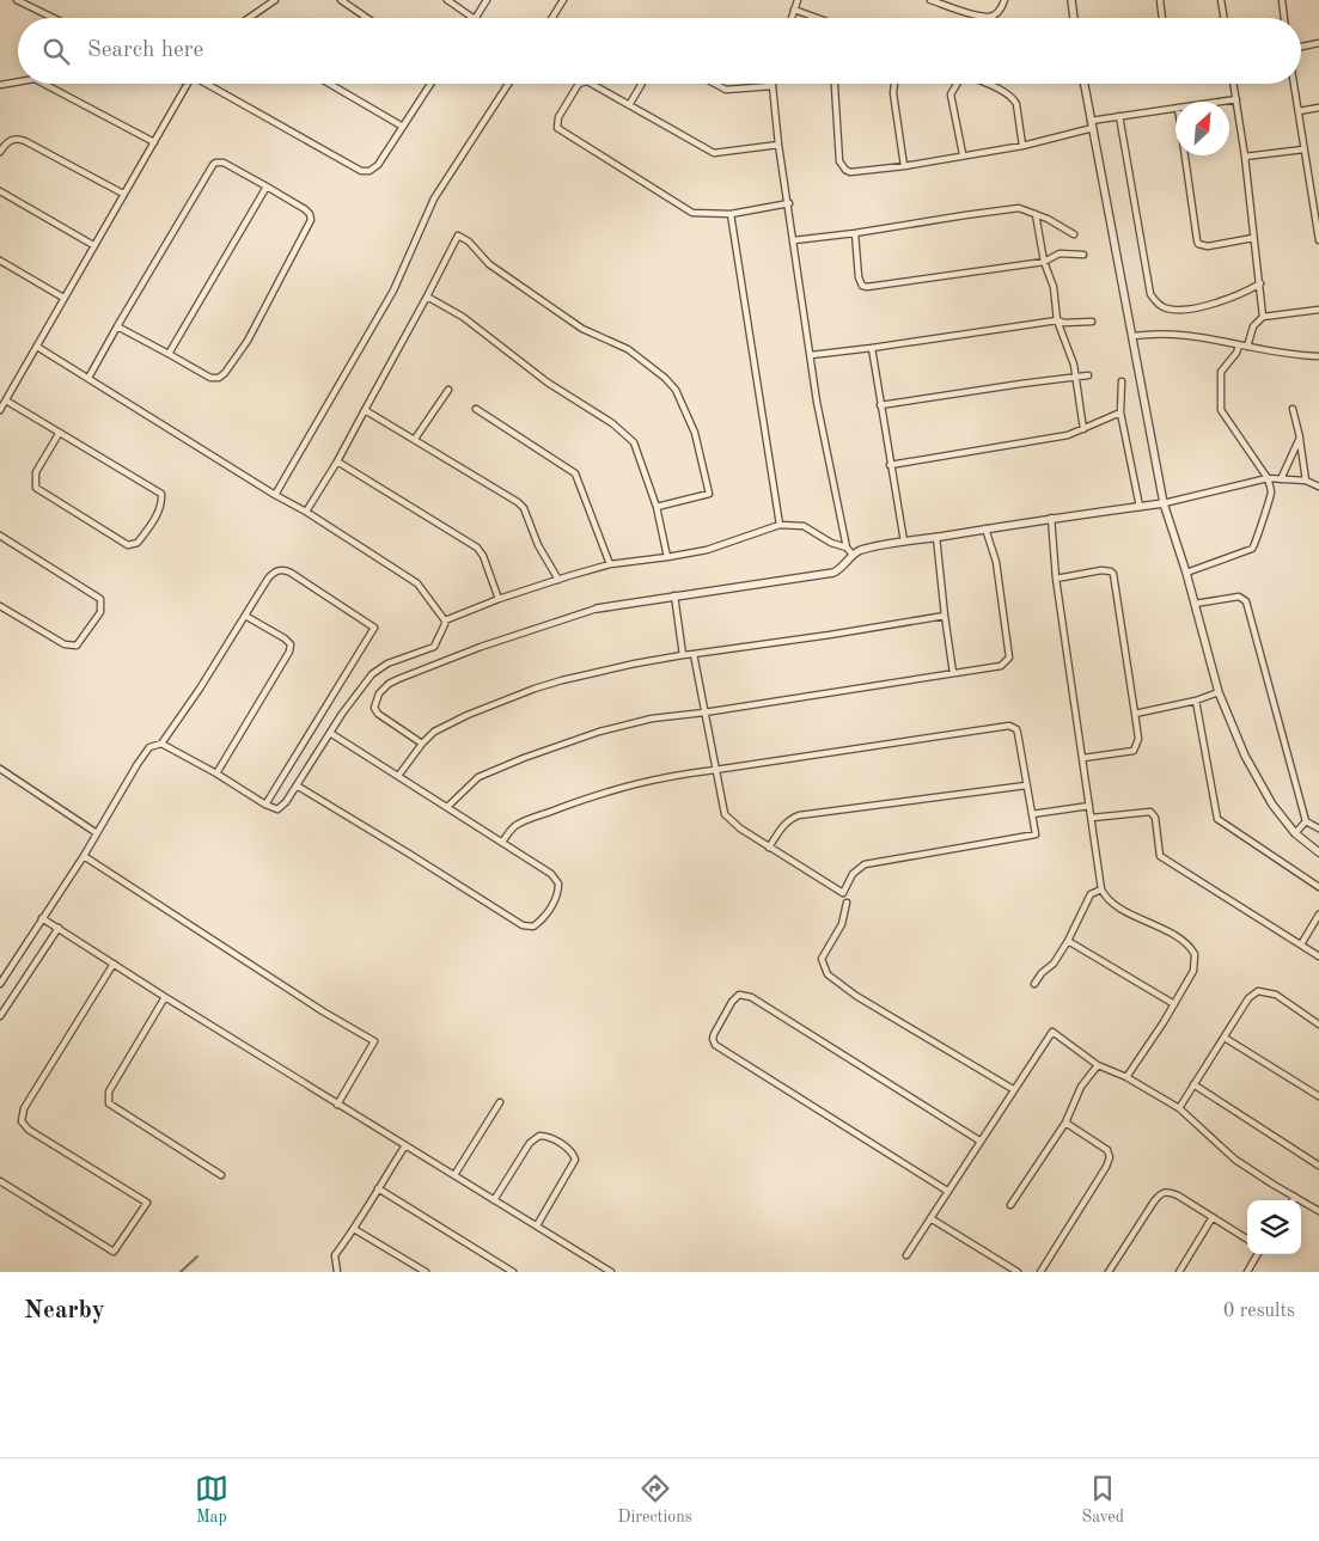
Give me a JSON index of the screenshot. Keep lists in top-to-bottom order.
{
  "north": "top right",
  "page": {
    "search": "Search here",
    "heading": ["Nearby", "0 results"],
    "nav": ["Map", "Directions", "Saved"]
  }
}
